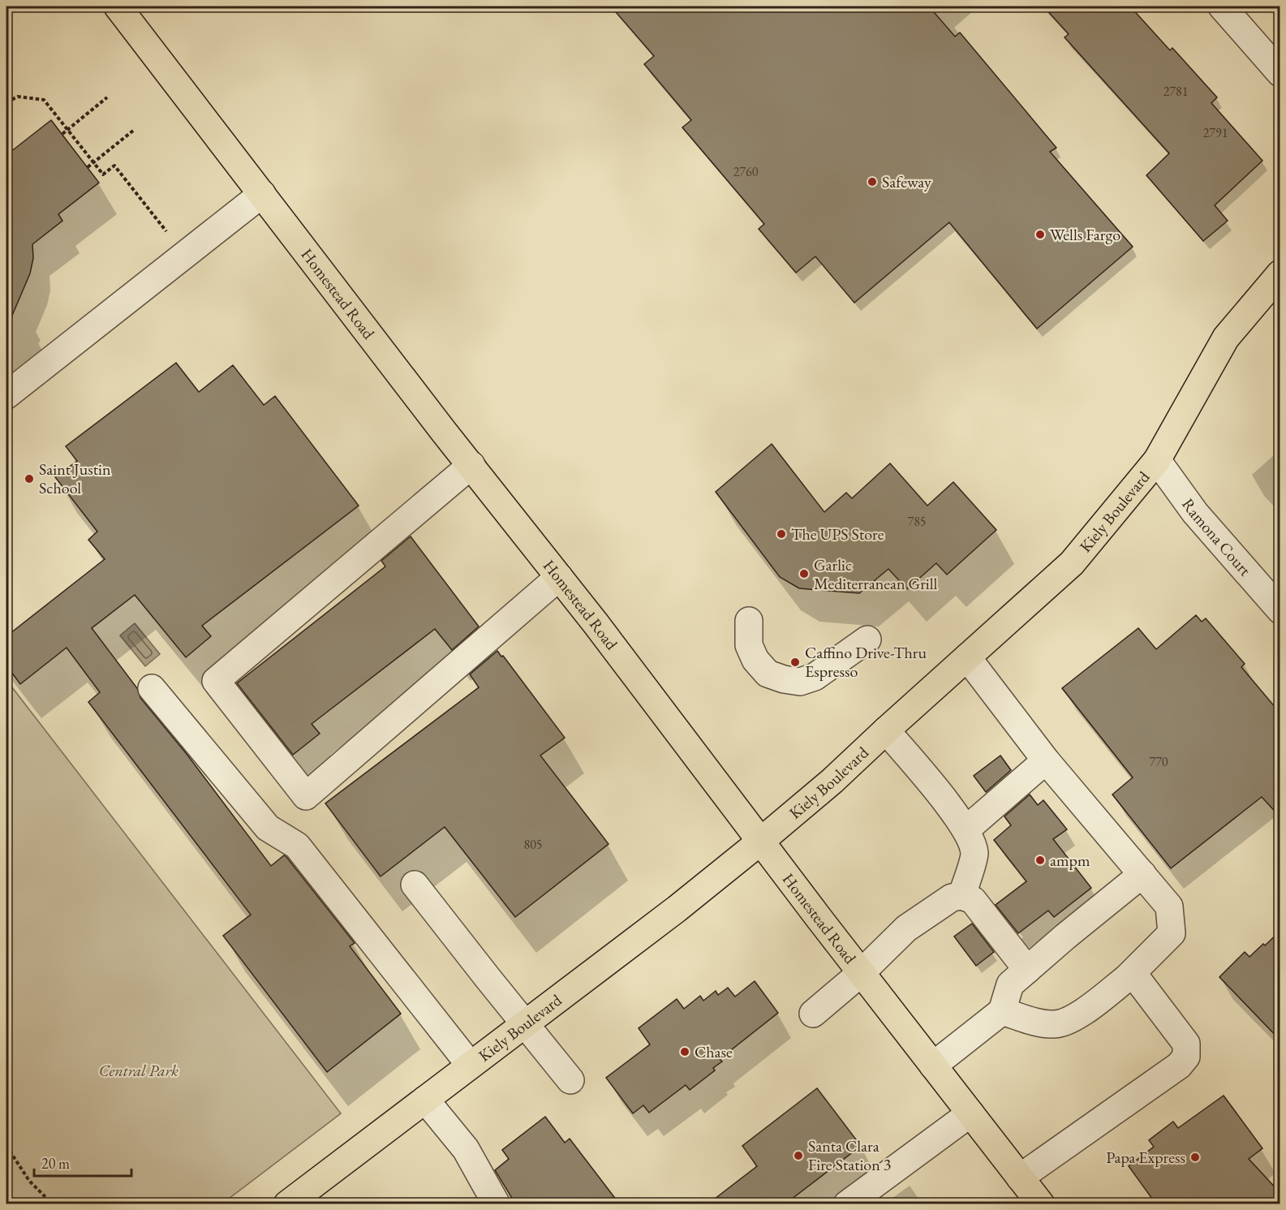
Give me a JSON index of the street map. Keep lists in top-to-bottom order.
{
  "streets": {
    "main road": ["Homestead Road", "Kiely Boulevard"],
    "street": ["Ramona Court"]
  },
  "crossings": [
    ["Homestead Road", "Kiely Boulevard"],
    ["Kiely Boulevard", "Ramona Court"]
  ],
  "parks": ["Central Park"],
  "places": [
    "Safeway",
    "Wells Fargo",
    "Saint Justin School",
    "The UPS Store",
    "Garlic Mediterranean Grill",
    "Caffino Drive-Thru Espresso",
    "ampm",
    "Chase",
    "Santa Clara Fire Station 3",
    "Papa Express"
  ],
  "house_numbers": [
    "2781",
    "2791",
    "2760",
    "785",
    "770",
    "805"
  ],
  "scale_bar": "20 m"
}
